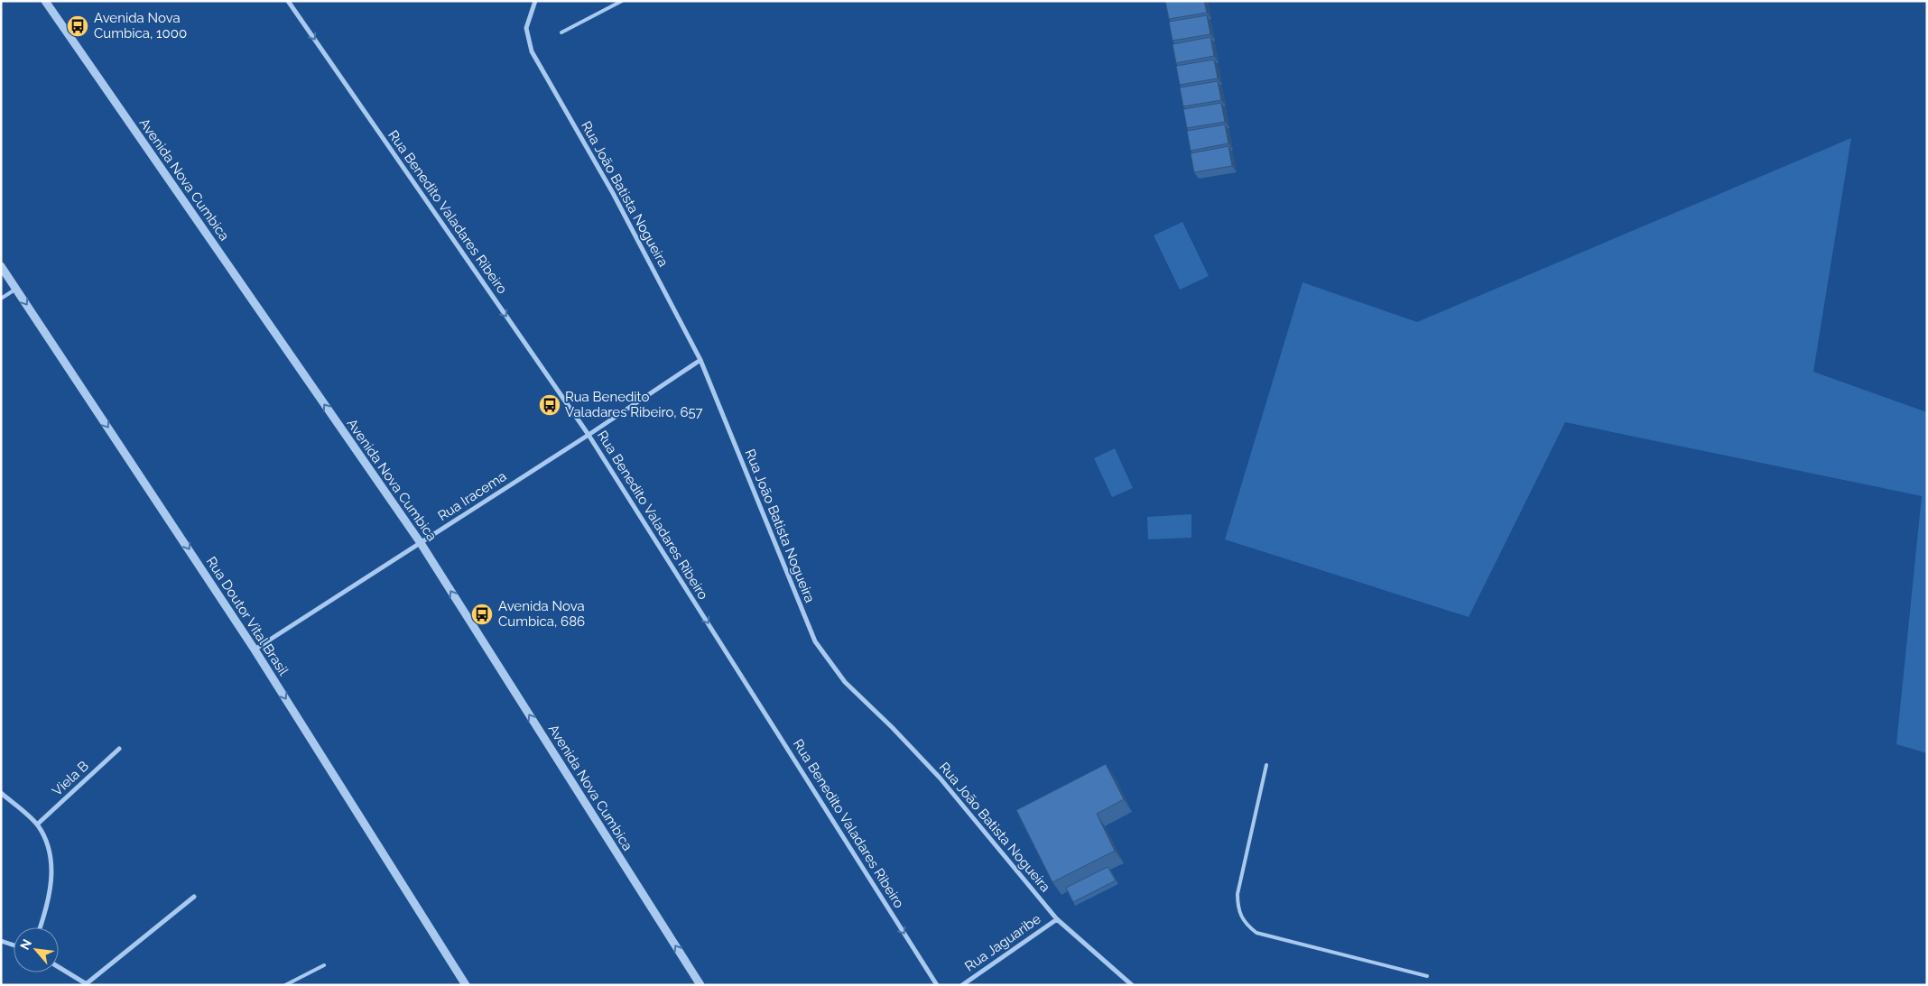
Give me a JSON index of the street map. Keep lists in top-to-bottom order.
{
  "streets": {
    "street": [
      "Avenida Nova Cumbica",
      "Rua João Batista Nogueira",
      "Rua Benedito Valadares Ribeiro",
      "Rua Iracema",
      "Rua Doutor Vital Brasil",
      "Viela B",
      "Rua Jaguaribe"
    ]
  },
  "crossings": [
    ["Avenida Nova Cumbica", "Rua Iracema"],
    ["Rua João Batista Nogueira", "Rua Iracema"],
    ["Rua João Batista Nogueira", "Rua Jaguaribe"],
    ["Rua Benedito Valadares Ribeiro", "Rua Iracema"],
    ["Rua Iracema", "Rua Doutor Vital Brasil"]
  ],
  "one_way": ["Avenida Nova Cumbica", "Rua Benedito Valadares Ribeiro", "Rua Doutor Vital Brasil"],
  "places": {
    "bus stop": ["Avenida Nova Cumbica, 1000", "Rua Benedito Valadares Ribeiro, 657", "Avenida Nova Cumbica, 686"]
  },
  "north": "top left"
}
